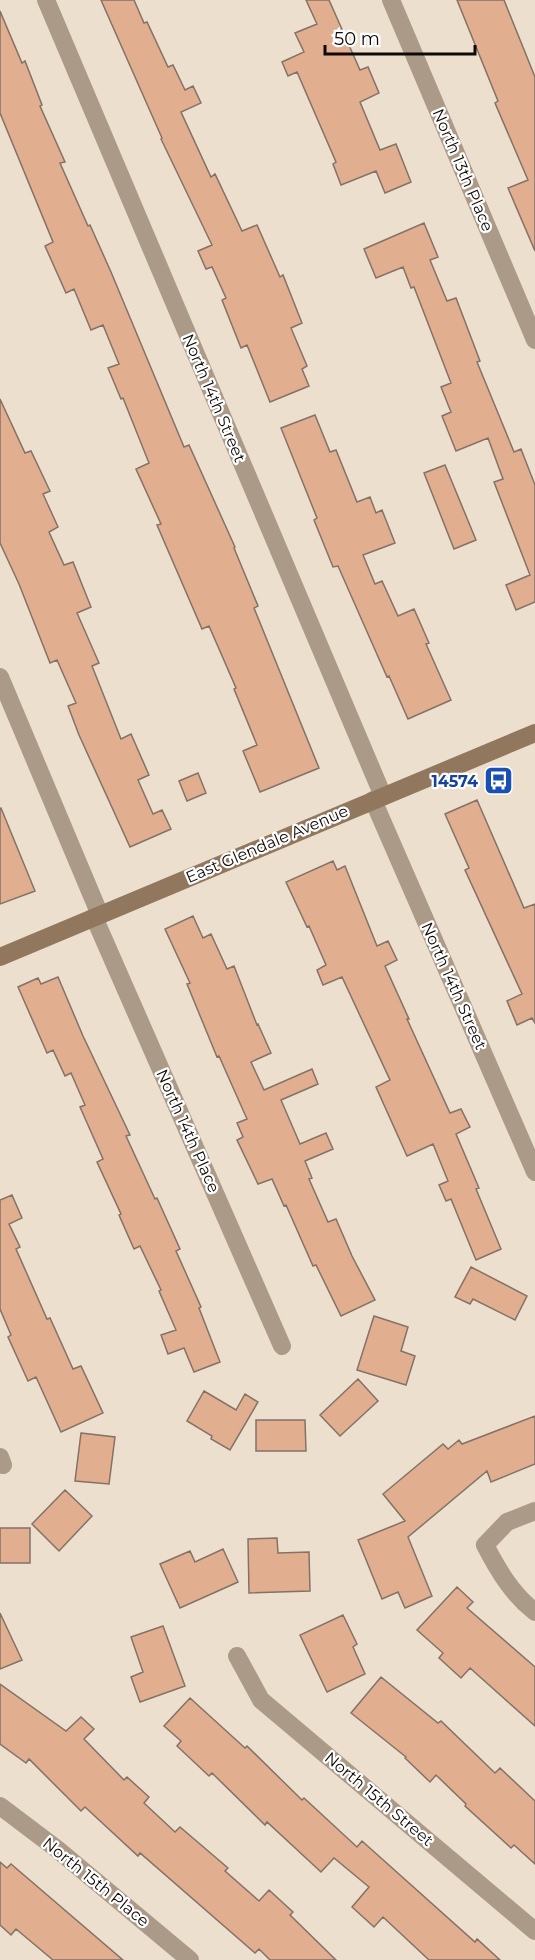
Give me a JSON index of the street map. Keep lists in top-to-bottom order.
{
  "streets": {
    "main road": ["East Glendale Avenue"],
    "street": [
      "North 13th Place",
      "North 14th Street",
      "North 14th Place",
      "North 15th Street",
      "North 15th Place"
    ]
  },
  "crossings": [
    ["North 14th Street", "East Glendale Avenue"],
    ["East Glendale Avenue", "North 14th Place"]
  ],
  "places": {
    "bus stop": ["14574"]
  },
  "scale_bar": "50 m"
}
